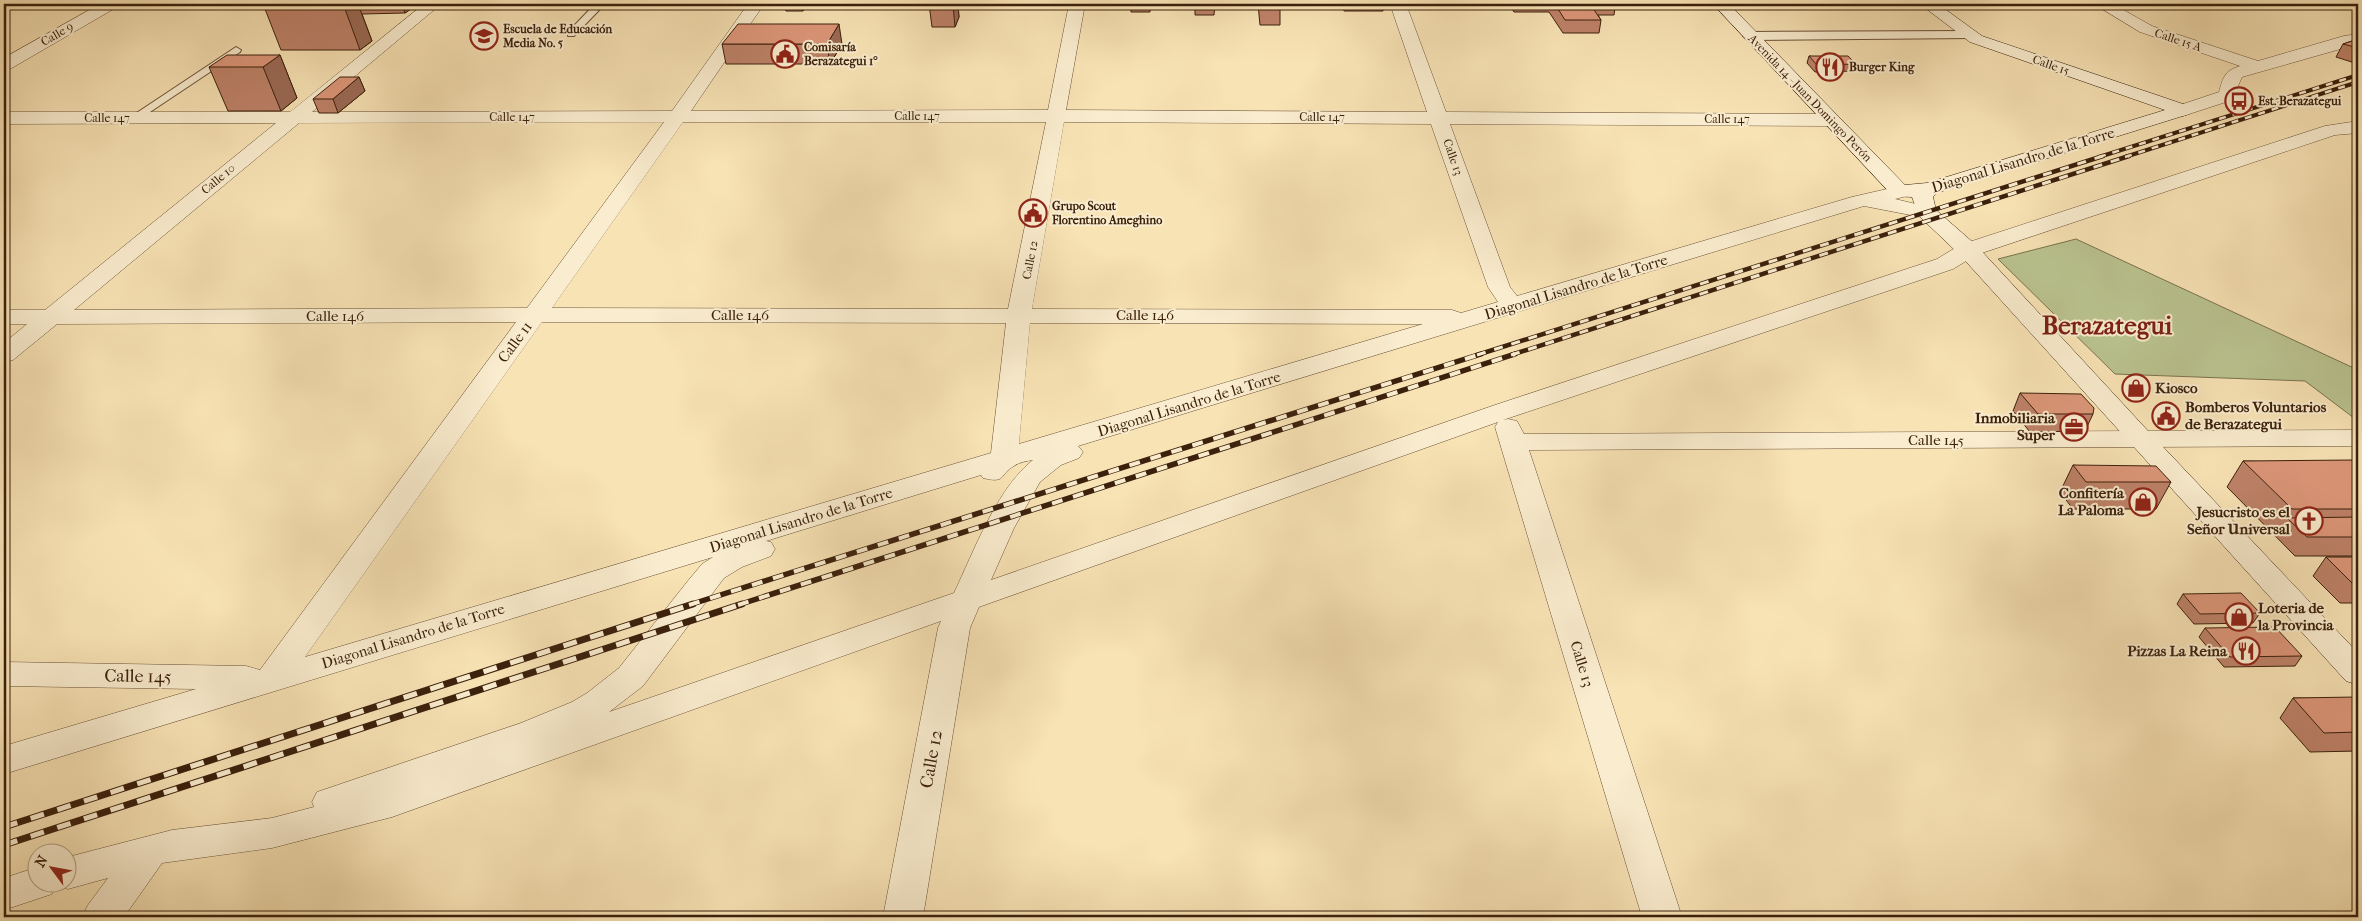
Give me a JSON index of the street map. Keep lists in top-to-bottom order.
{
  "streets": {
    "street": [
      "Calle 9",
      "Calle 15 A",
      "Calle 15",
      "Avenida 14 - Juan Domingo Perón",
      "Calle 147",
      "Calle 13",
      "Diagonal Lisandro de la Torre",
      "Calle 10",
      "Calle 12",
      "Calle 146",
      "Calle 11",
      "Calle 145"
    ]
  },
  "crossings": [
    ["Calle 15 A", "Diagonal Lisandro de la Torre"],
    ["Calle 15", "Diagonal Lisandro de la Torre"],
    ["Avenida 14 - Juan Domingo Perón", "Calle 147"],
    ["Avenida 14 - Juan Domingo Perón", "Diagonal Lisandro de la Torre"],
    ["Calle 147", "Calle 13"],
    ["Calle 147", "Calle 10"],
    ["Calle 147", "Calle 12"],
    ["Calle 147", "Calle 11"],
    ["Calle 13", "Diagonal Lisandro de la Torre"],
    ["Calle 13", "Calle 145"],
    ["Diagonal Lisandro de la Torre", "Calle 12"],
    ["Diagonal Lisandro de la Torre", "Calle 146"],
    ["Diagonal Lisandro de la Torre", "Calle 11"],
    ["Diagonal Lisandro de la Torre", "Calle 145"],
    ["Calle 10", "Calle 146"],
    ["Calle 12", "Calle 146"],
    ["Calle 146", "Calle 11"],
    ["Calle 11", "Calle 145"]
  ],
  "districts": ["Berazategui"],
  "places": {
    "school or university": ["Escuela de Educación Media No. 5"],
    "public building": ["Comisaría Berazategui 1°", "Grupo Scout Florentino Ameghino", "Bomberos Voluntarios de Berazategui"],
    "restaurant": ["Burger King", "Pizzas La Reina"],
    "bus stop": ["Est. Berazategui"],
    "shop": ["Kiosco", "Confitería La Paloma", "Loteria de la Provincia"],
    "office": ["Inmobiliaria Super"],
    "church": ["Jesucristo es el Señor Universal"]
  },
  "north": "top left"
}
